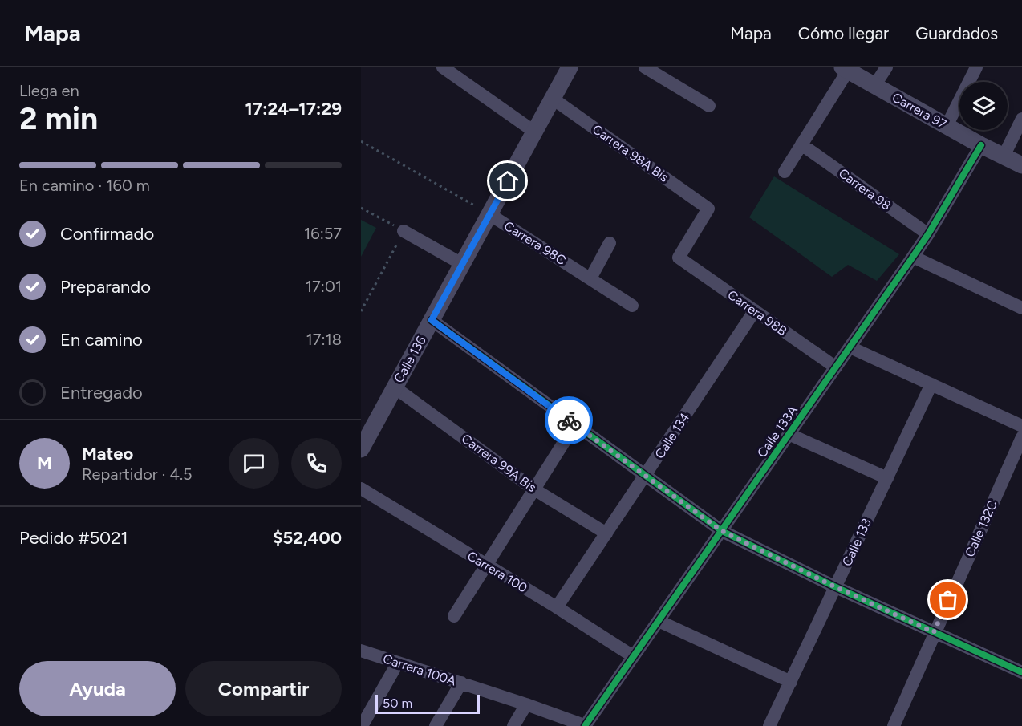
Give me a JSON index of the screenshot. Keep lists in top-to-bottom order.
{
  "streets": {
    "street": [
      "Carrera 97",
      "Carrera 98A Bis",
      "Carrera 98",
      "Carrera 98C",
      "Carrera 98B",
      "Calle 136",
      "Calle 133A",
      "Calle 134",
      "Carrera 99A Bis",
      "Calle 132C",
      "Calle 133",
      "Carrera 100",
      "Carrera 100A"
    ]
  },
  "crossings": [
    ["Carrera 97", "Calle 133A"],
    ["Carrera 98A Bis", "Carrera 98B"],
    ["Carrera 98A Bis", "Calle 136"],
    ["Carrera 98", "Calle 133A"],
    ["Carrera 98C", "Calle 136"],
    ["Carrera 98B", "Calle 133A"],
    ["Carrera 98B", "Calle 134"],
    ["Calle 136", "Carrera 99A Bis"],
    ["Calle 133A", "Carrera 100"],
    ["Calle 133A", "Carrera 100A"],
    ["Calle 134", "Carrera 99A Bis"],
    ["Calle 134", "Carrera 100"]
  ],
  "scale_bar": "50 m",
  "page": {
    "header": "Mapa",
    "nav": ["Mapa", "Cómo llegar", "Guardados"],
    "heading": ["2 min", "Llega en", "17:24–17:29"],
    "panel": [
      "Mateo",
      "Repartidor · 4.5",
      "Pedido #5021",
      "$52,400"
    ],
    "bar": "En camino · 160 m",
    "list": [
      ["Confirmado", "16:57"],
      ["Preparando", "17:01"],
      ["En camino", "17:18"],
      "Entregado"
    ],
    "round": "M",
    "buttons": ["Ayuda", "Compartir"],
    "scale": "50 m"
  }
}
